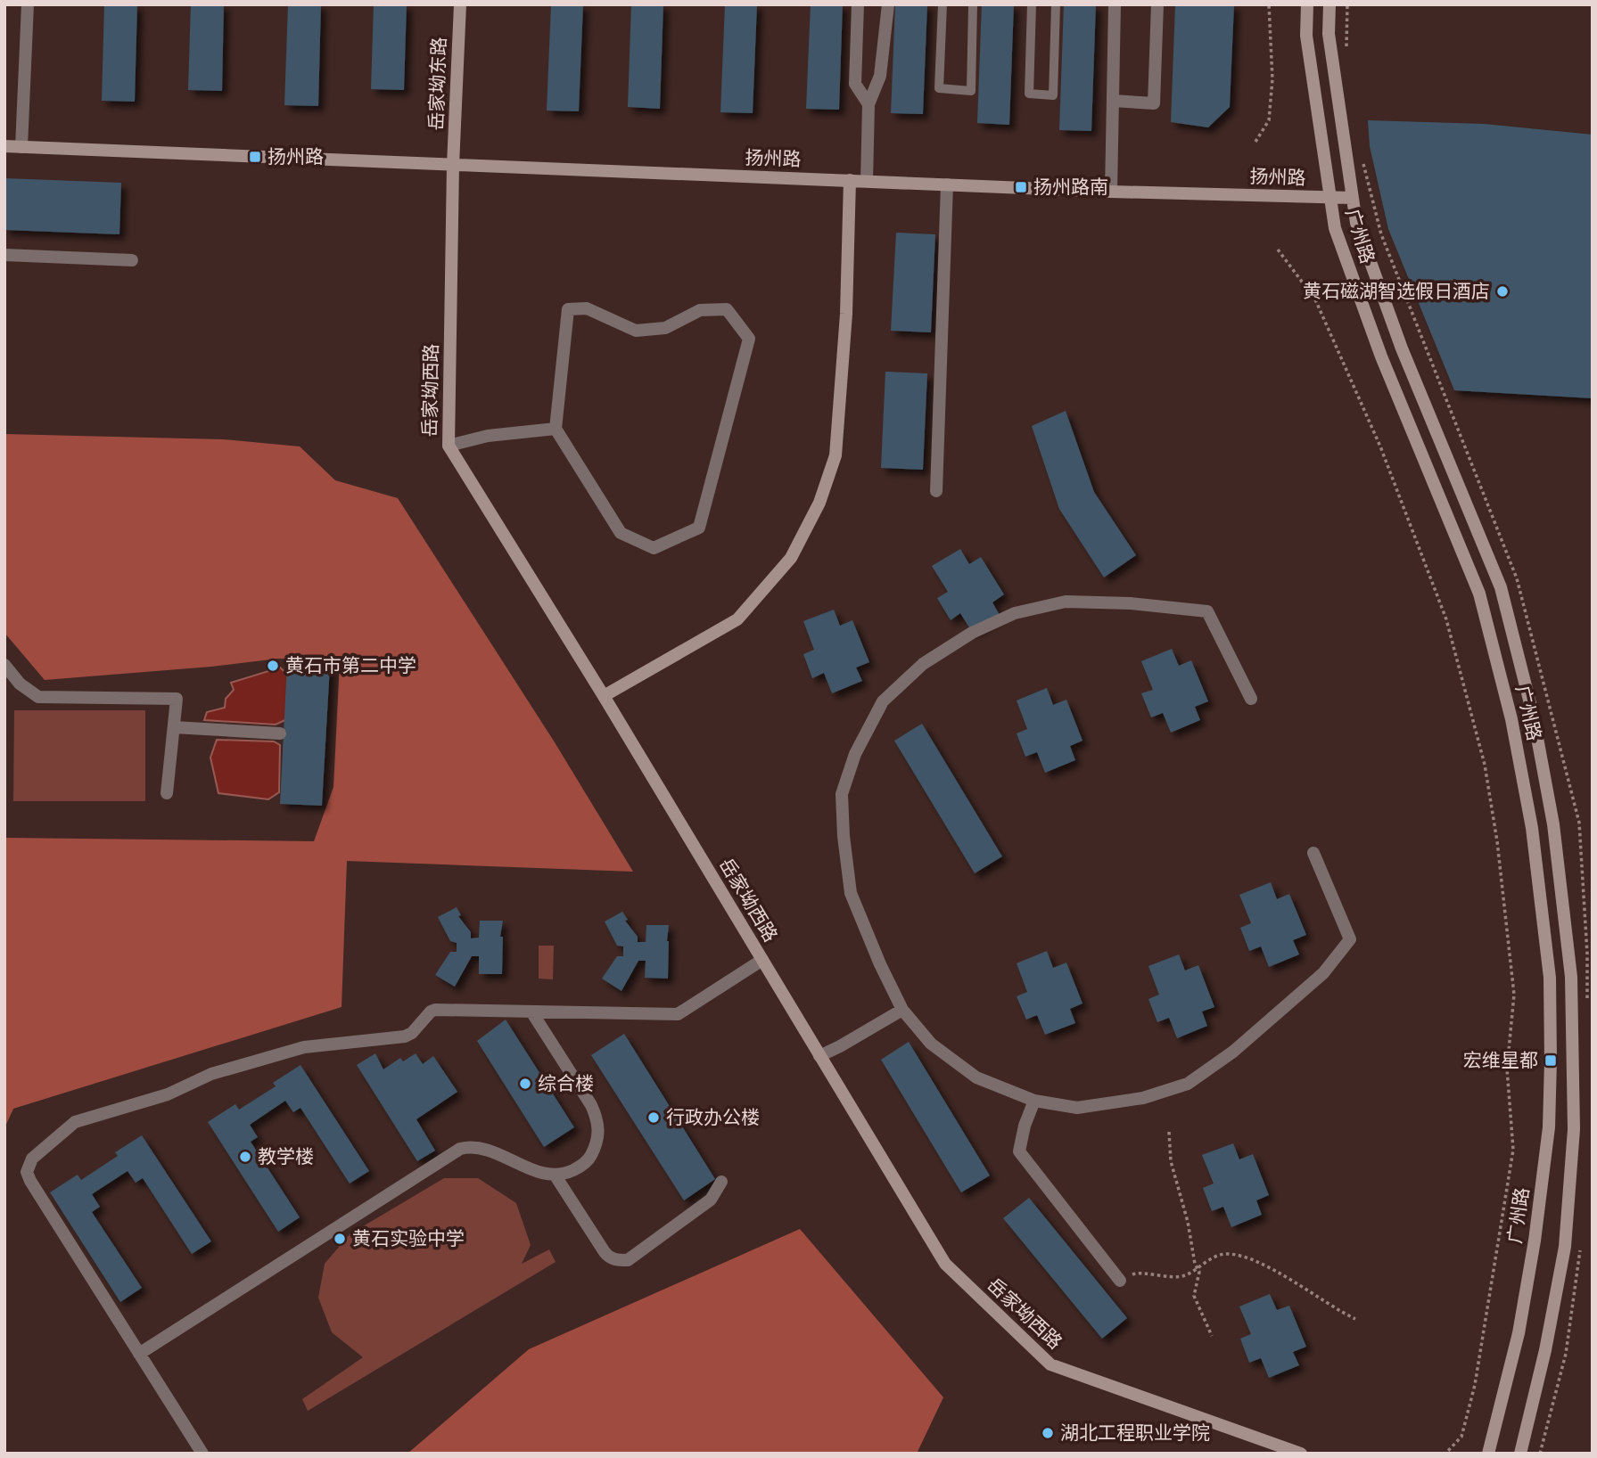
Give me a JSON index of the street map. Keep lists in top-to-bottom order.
{
  "streets": {
    "main road": [
      "岳家坳东路",
      "扬州路",
      "广州路",
      "岳家坳西路"
    ]
  },
  "crossings": [
    ["岳家坳东路", "扬州路"],
    ["岳家坳东路", "岳家坳西路"],
    ["扬州路", "广州路"],
    ["扬州路", "岳家坳西路"]
  ],
  "places": {
    "transit": ["扬州路", "扬州路南", "宏维星都"],
    "other": [
      "黄石磁湖智选假日酒店",
      "黄石市第二中学",
      "综合楼",
      "行政办公楼",
      "教学楼",
      "黄石实验中学",
      "湖北工程职业学院"
    ]
  }
}
